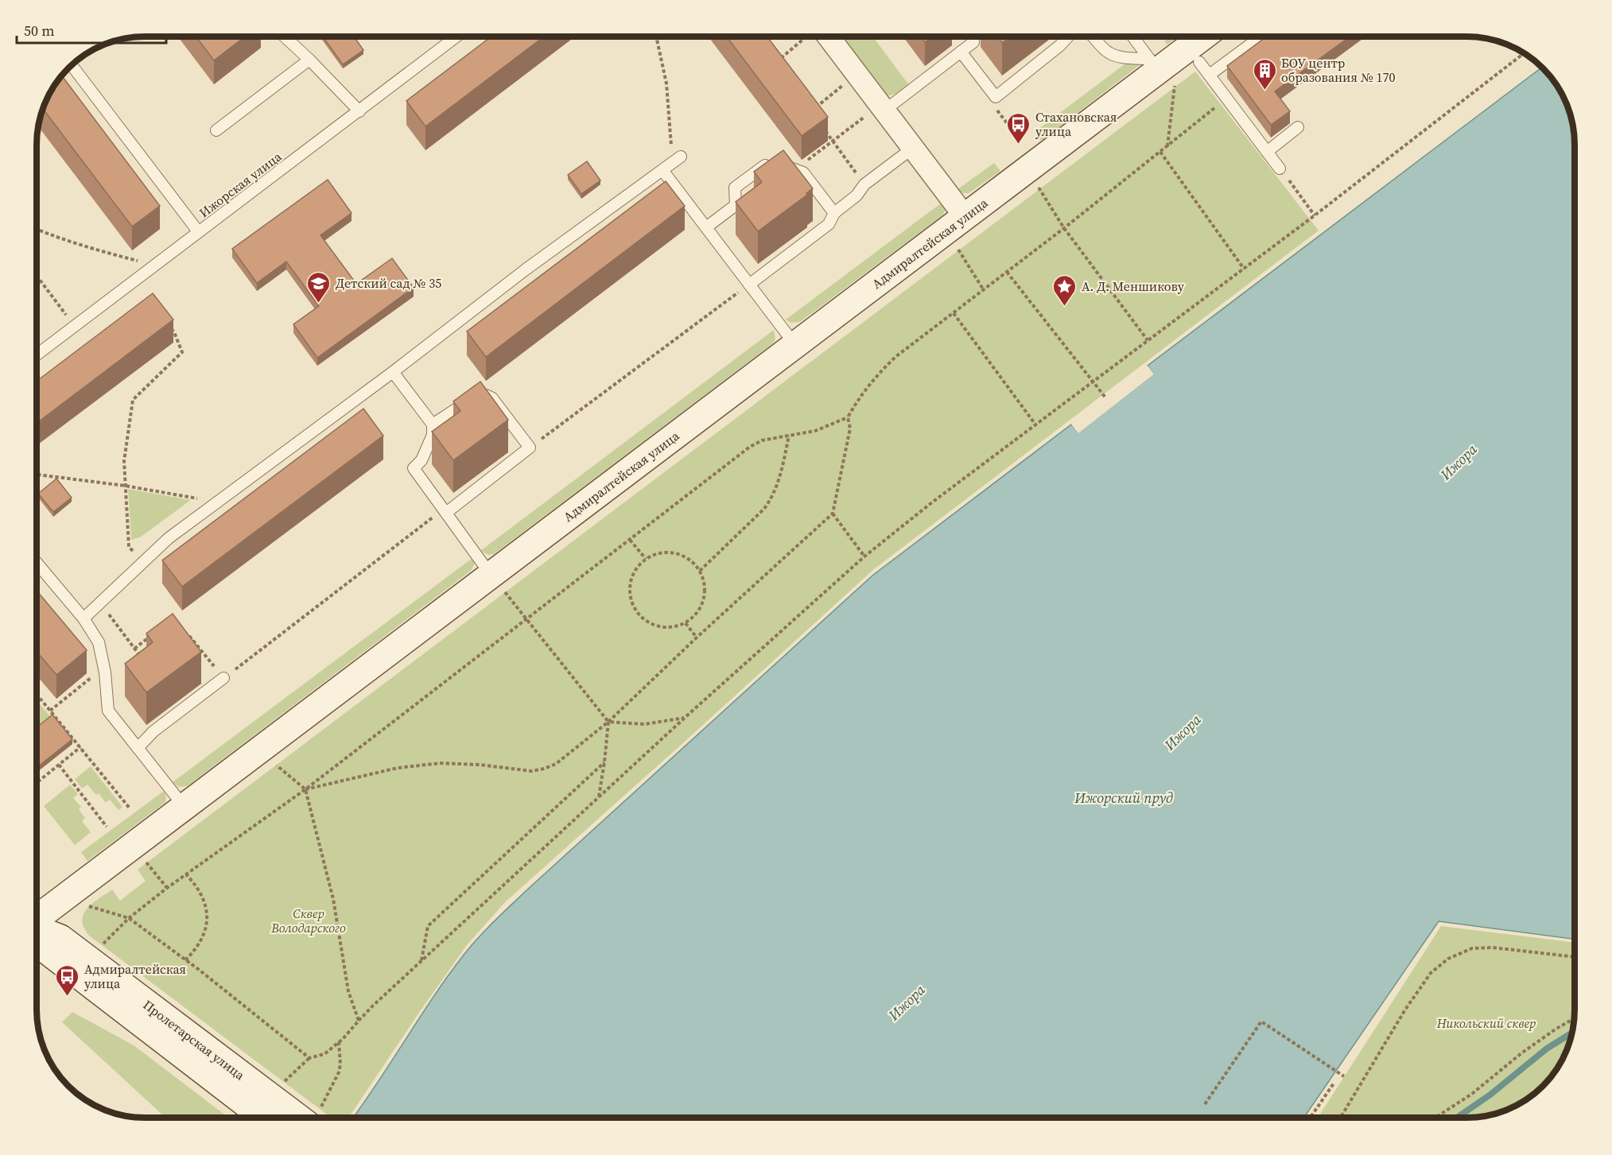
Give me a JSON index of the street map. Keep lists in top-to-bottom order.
{
  "streets": {
    "street": ["Адмиралтейская улица", "Пролетарская улица"],
    "lane": ["Ижорская улица"]
  },
  "water": ["Ижора", "Ижорский пруд"],
  "parks": ["Сквер Володарского", "Никольский сквер"],
  "places": {
    "building": ["БОУ центр образования № 170"],
    "bus stop": ["Стахановская улица", "Адмиралтейская улица"],
    "school or university": ["Детский сад № 35"],
    "place": ["А. Д. Меншикову"]
  },
  "scale_bar": "50 m"
}
